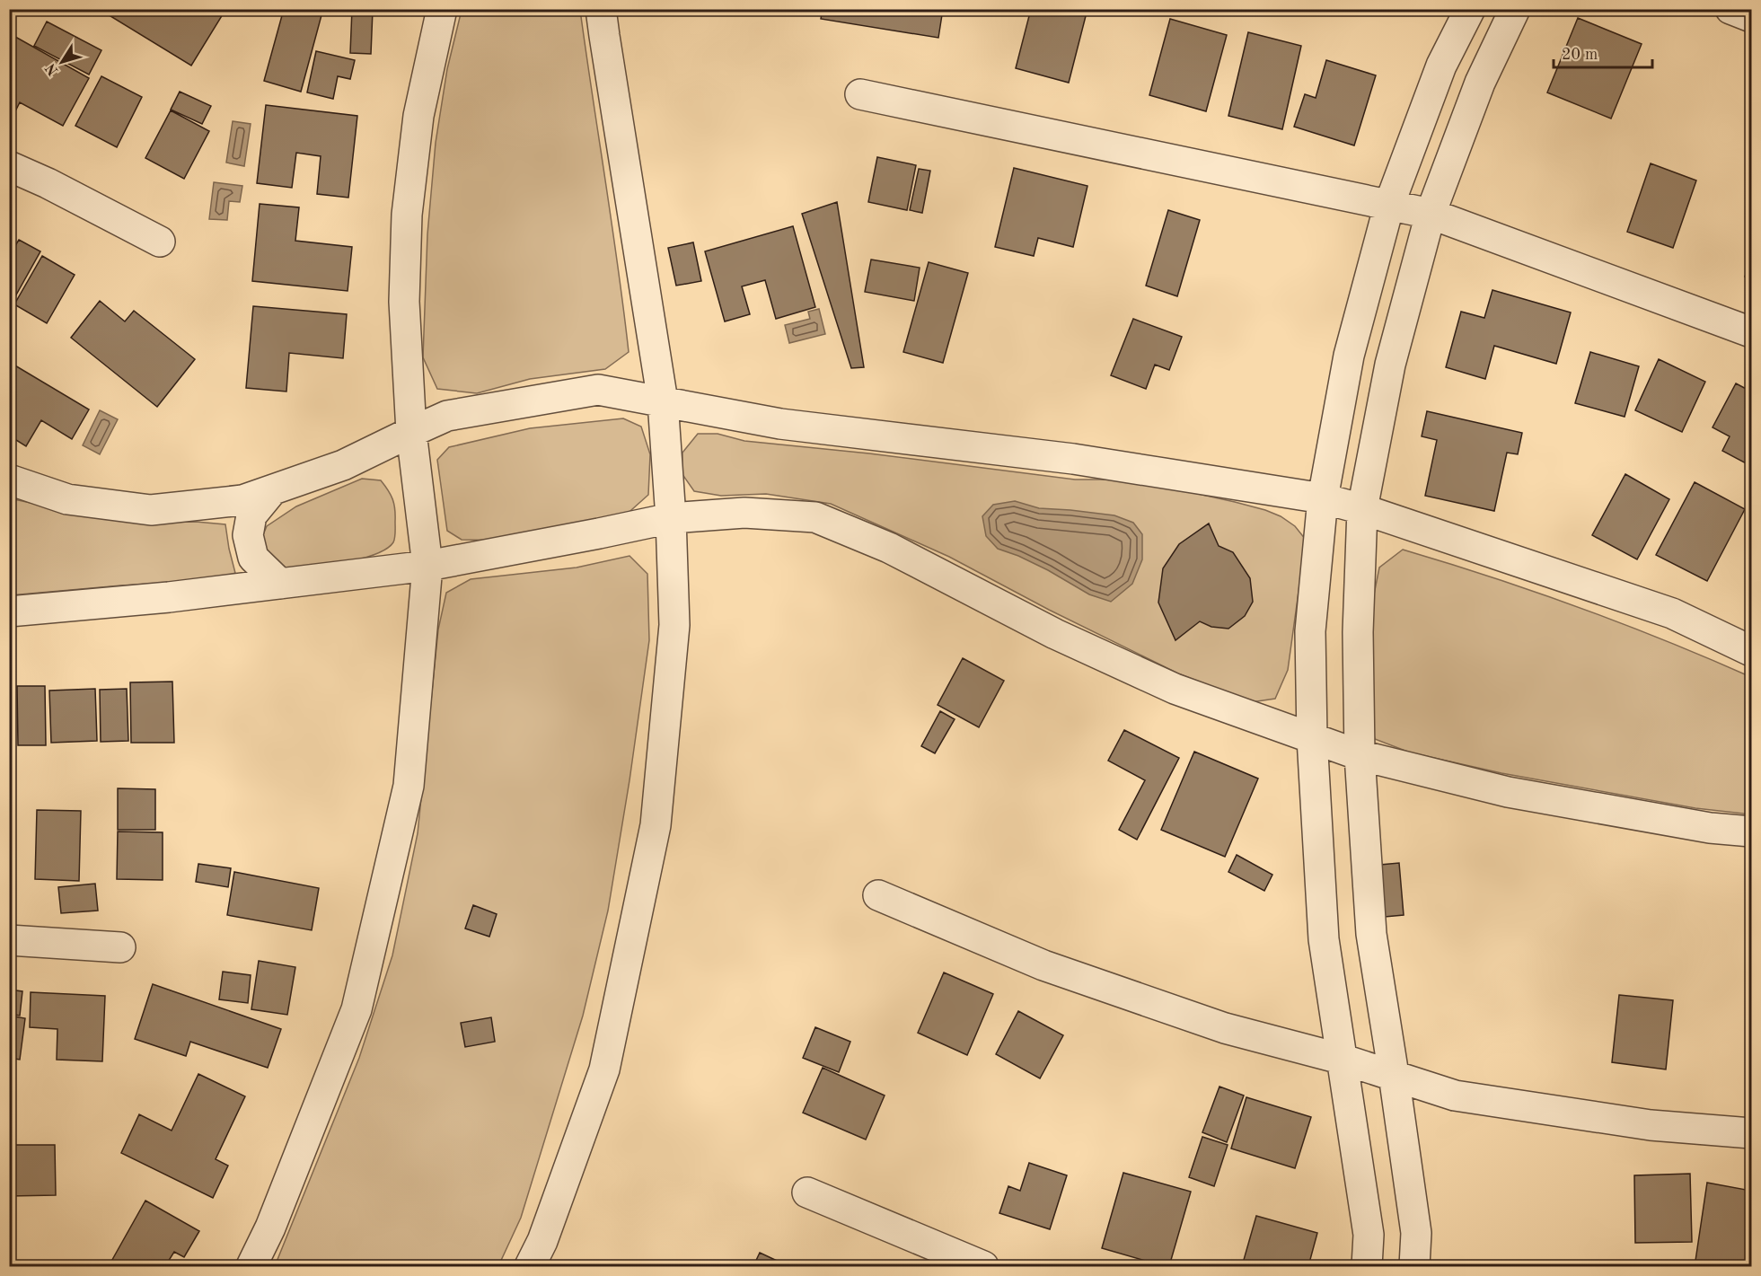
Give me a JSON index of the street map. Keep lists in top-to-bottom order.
{
  "scale_bar": "20 m",
  "north": "bottom left"
}
